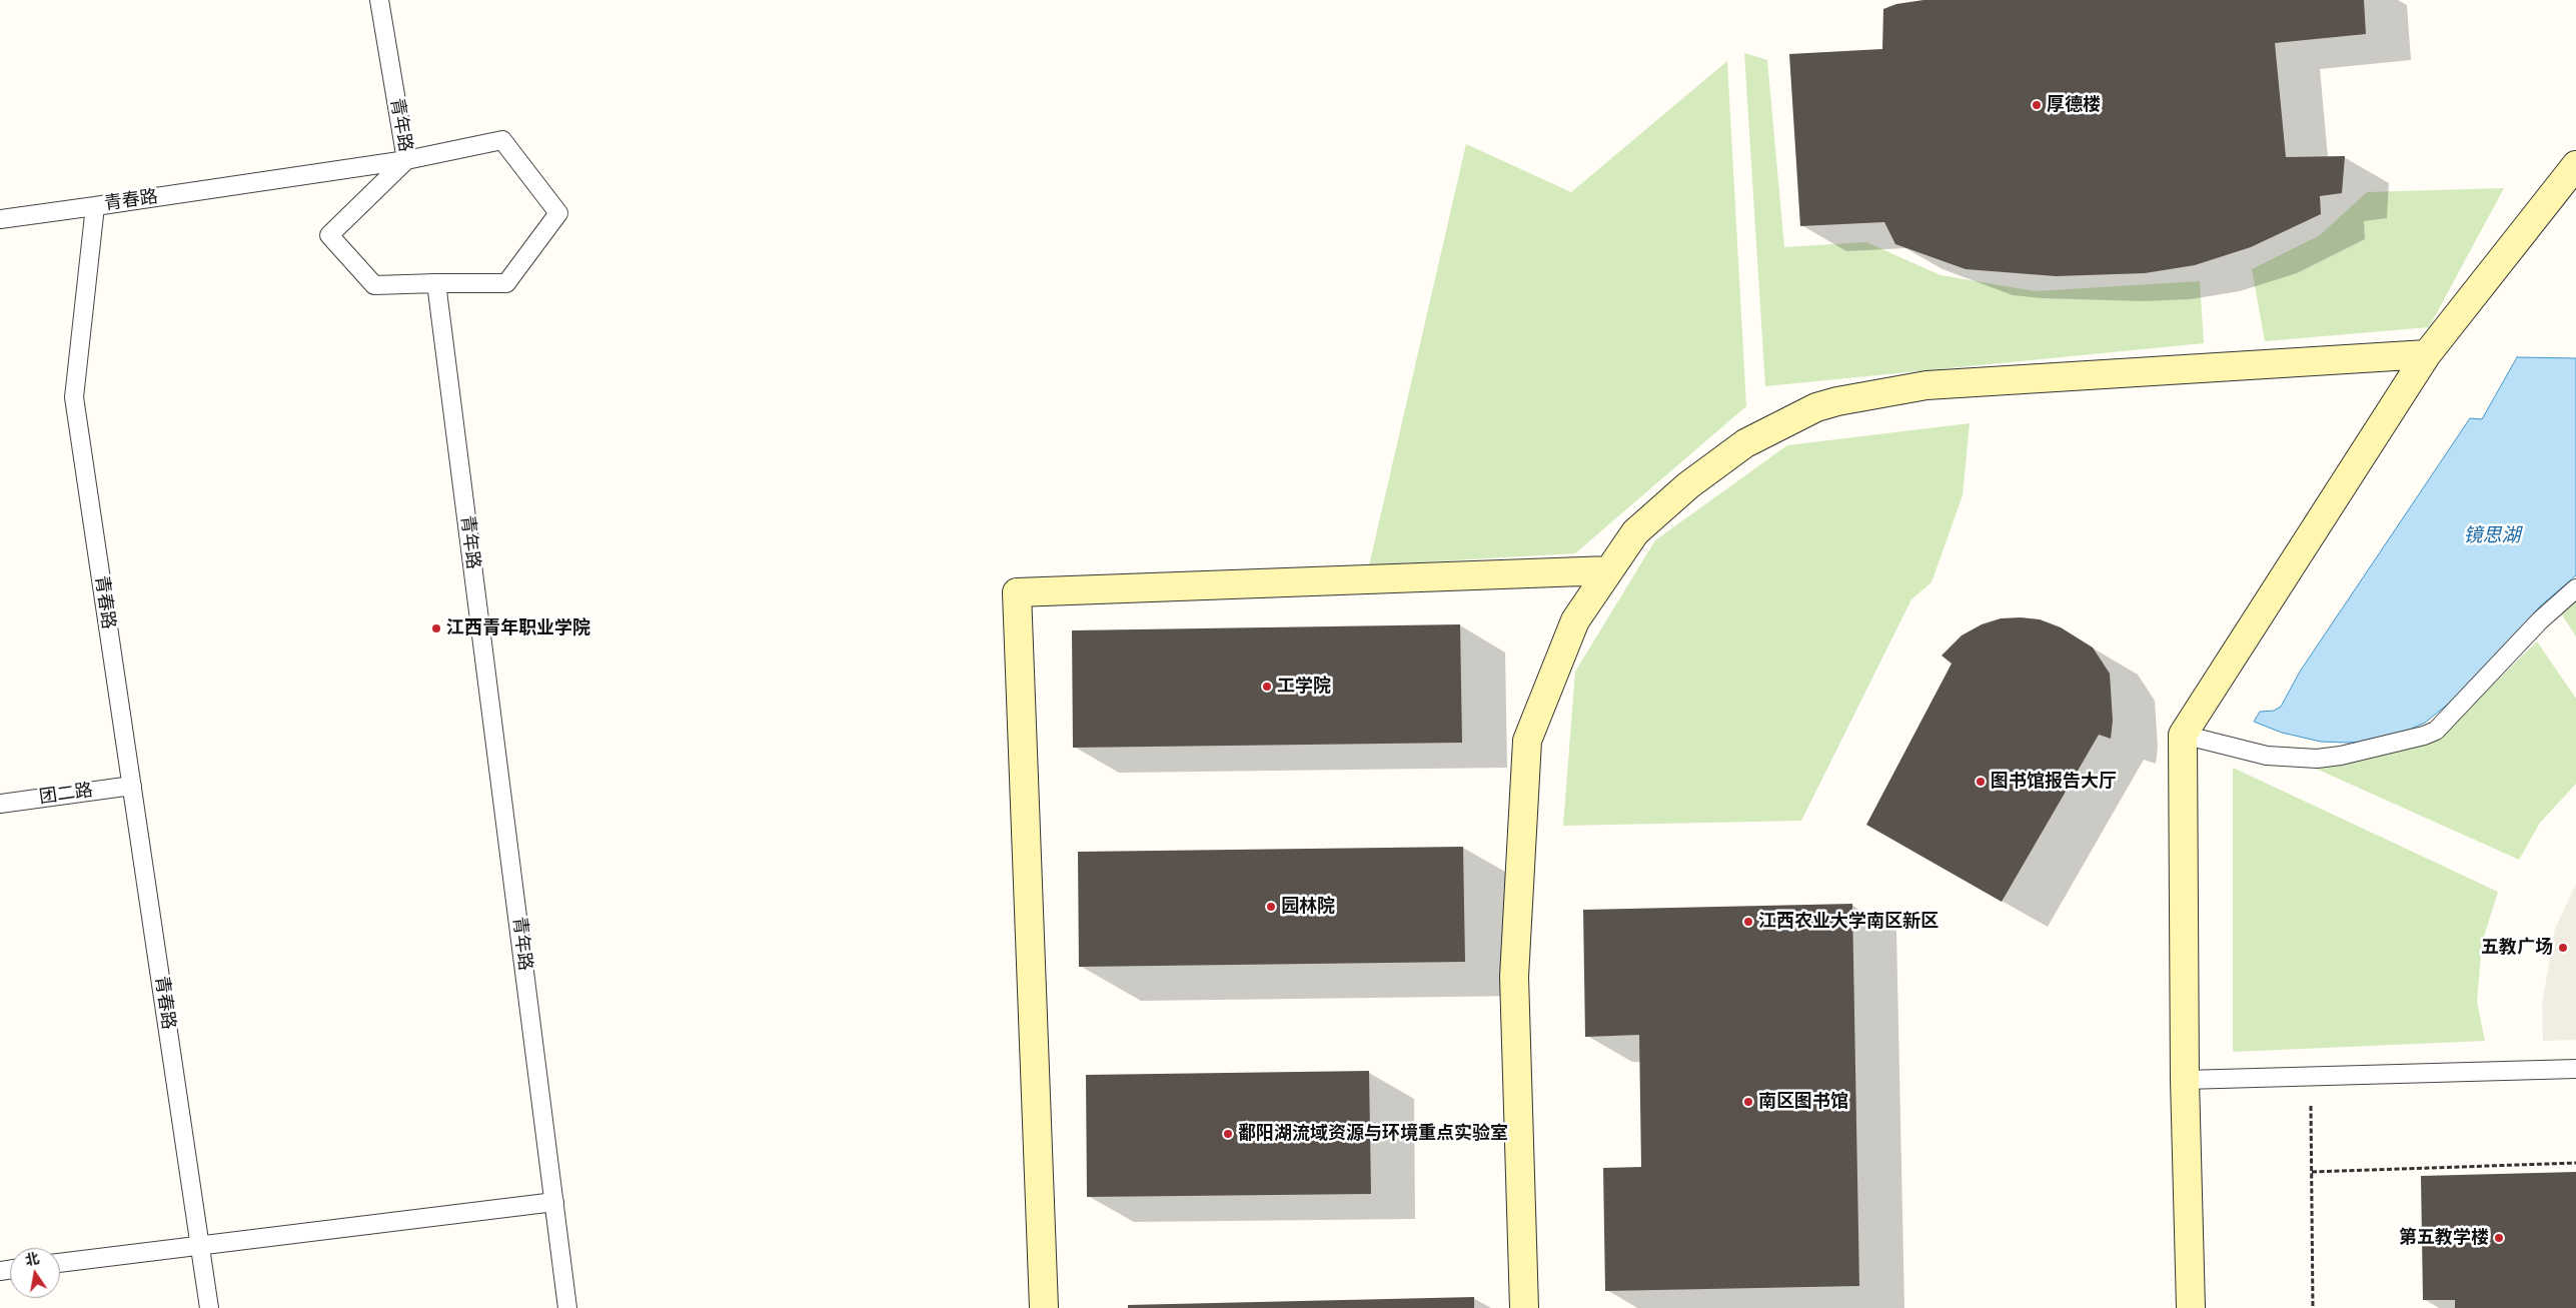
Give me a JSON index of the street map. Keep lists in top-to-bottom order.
{
  "streets": {
    "lane": ["青年路", "青春路", "团二路"]
  },
  "crossings": [
    ["青年路", "青春路"],
    ["青春路", "团二路"]
  ],
  "water": ["镜思湖"],
  "places": [
    "厚德楼",
    "江西青年职业学院",
    "工学院",
    "图书馆报告大厅",
    "园林院",
    "江西农业大学南区新区",
    "五教广场",
    "南区图书馆",
    "鄱阳湖流域资源与环境重点实验室",
    "第五教学楼"
  ],
  "north": "top"
}
